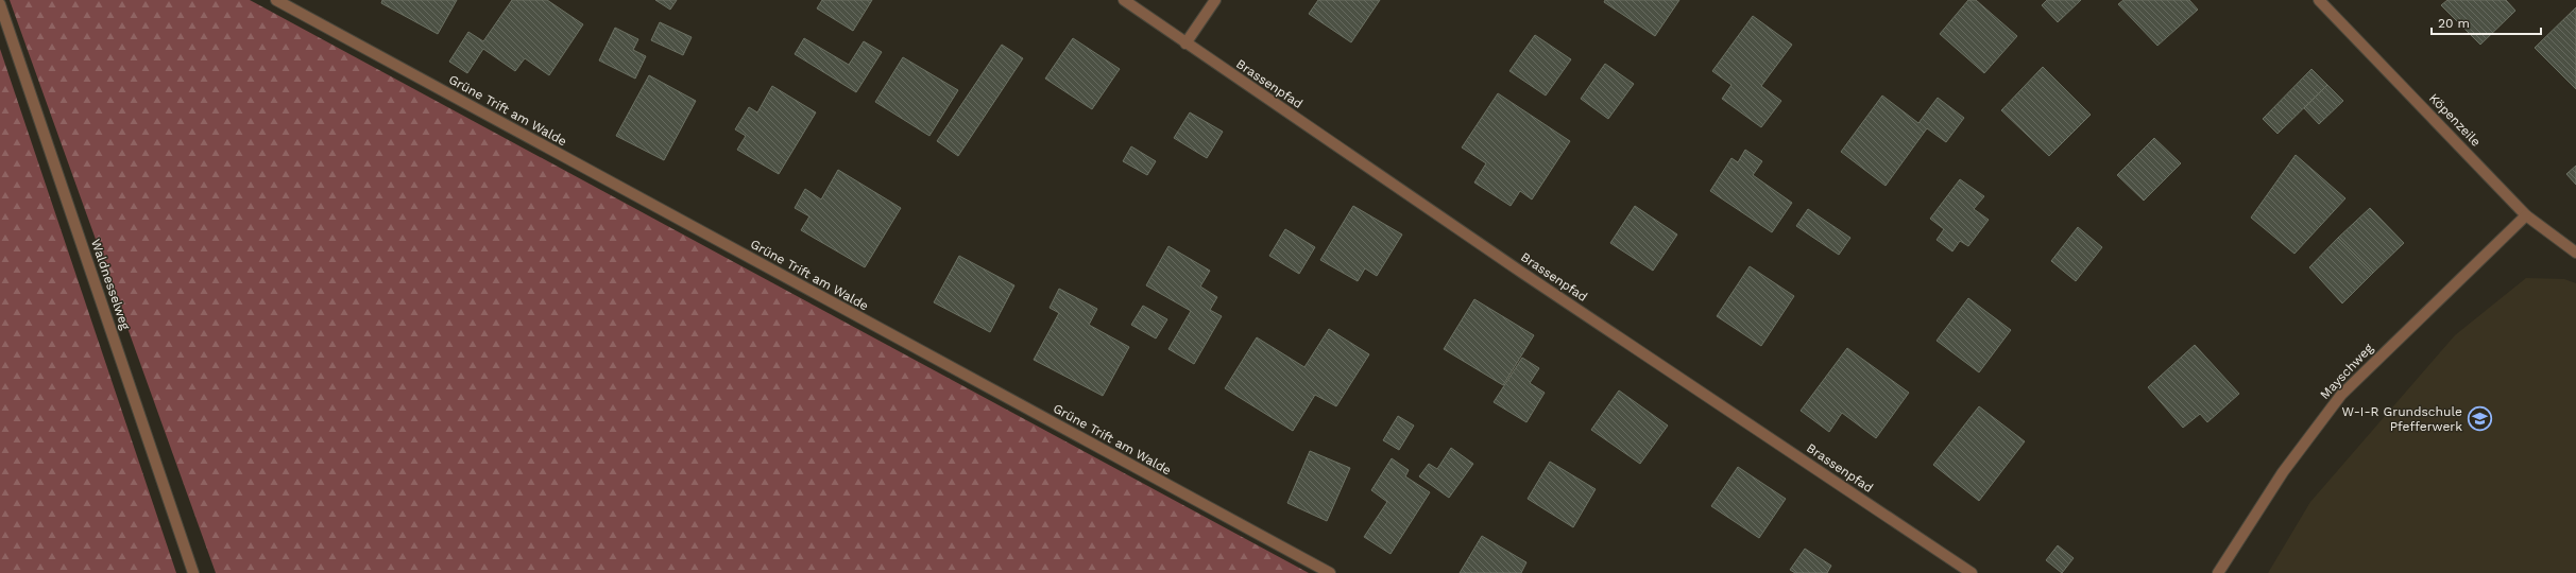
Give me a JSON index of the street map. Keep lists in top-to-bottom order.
{
  "streets": {
    "street": [
      "Brassenpfad",
      "Grüne Trift am Walde",
      "Köpenzeile",
      "Waldnesselweg",
      "Mayschweg"
    ]
  },
  "crossings": [
    ["Köpenzeile", "Mayschweg"]
  ],
  "places": {
    "school or university": ["W-I-R Grundschule Pfefferwerk"]
  },
  "scale_bar": "20 m"
}
